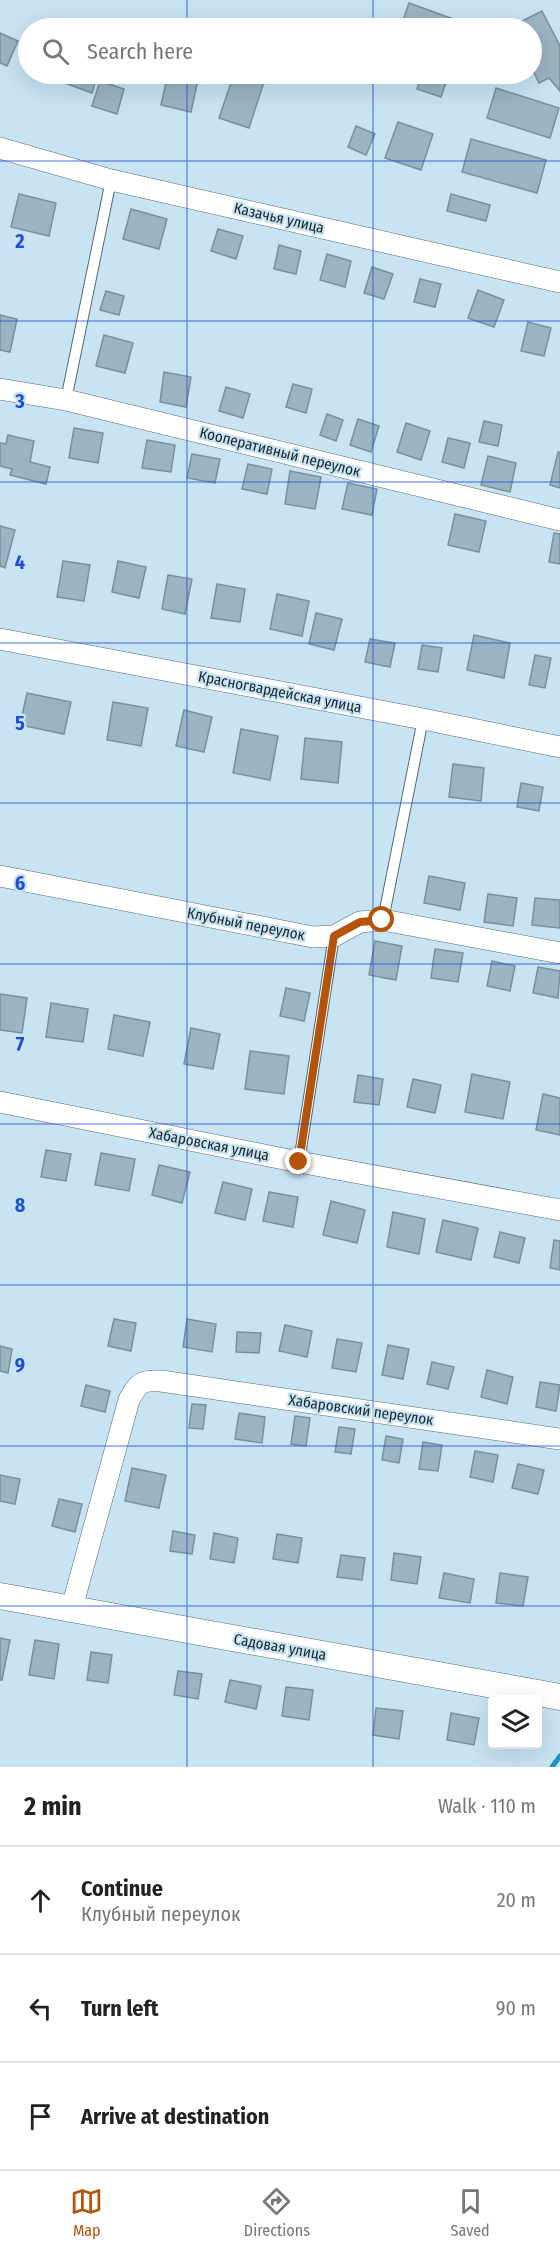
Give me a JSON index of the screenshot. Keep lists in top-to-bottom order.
{
  "streets": {
    "street": [
      "Казачья улица",
      "Кооперативный переулок",
      "Красногвардейская улица",
      "Клубный переулок",
      "Хабаровская улица",
      "Хабаровский переулок",
      "Садовая улица"
    ]
  },
  "crossings": [
    ["Хабаровский переулок", "Садовая улица"]
  ],
  "page": {
    "search": "Search here",
    "heading": ["2 min", "Walk · 110 m"],
    "list": [
      ["Continue", "Клубный переулок", "20 m"],
      ["Turn left", "90 m"],
      "Arrive at destination"
    ],
    "nav": ["Map", "Directions", "Saved"]
  },
  "grid": {
    "rows": [
      "2",
      "3",
      "4",
      "5",
      "6",
      "7",
      "8",
      "9"
    ]
  }
}
